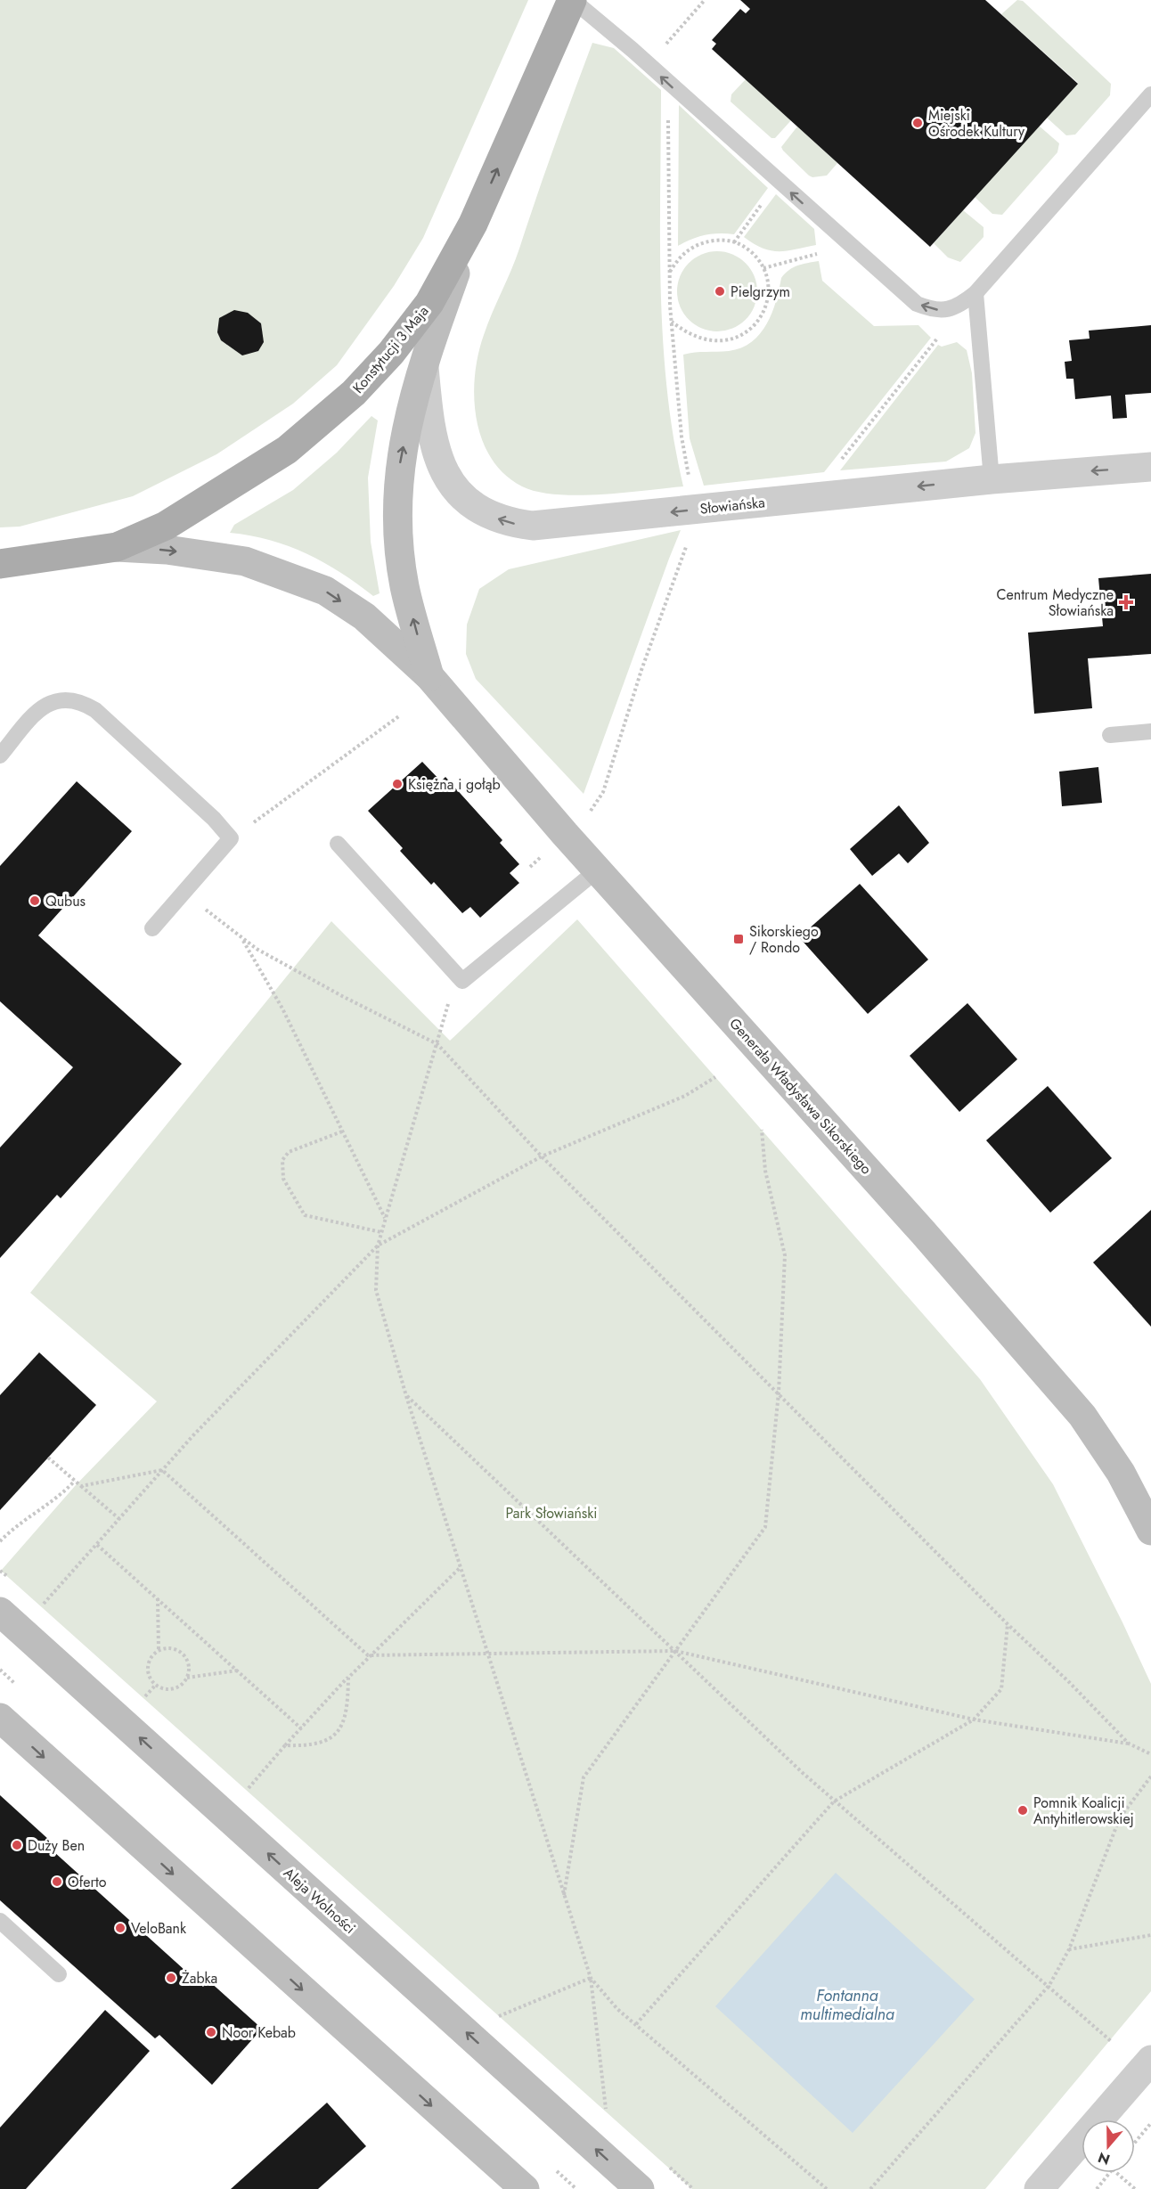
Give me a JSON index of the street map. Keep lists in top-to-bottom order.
{
  "streets": {
    "main road": ["Konstytucji 3 Maja"],
    "street": ["Słowiańska", "Generała Władysława Sikorskiego", "Aleja Wolności"]
  },
  "crossings": [
    ["Konstytucji 3 Maja", "Generała Władysława Sikorskiego"],
    ["Słowiańska", "Generała Władysława Sikorskiego"]
  ],
  "one_way": ["Słowiańska"],
  "water": ["Fontanna multimedialna"],
  "parks": ["Park Słowiański"],
  "places": {
    "other": [
      "Miejski Ośrodek Kultury",
      "Pielgrzym",
      "Księżna i gołąb",
      "Qubus",
      "Pomnik Koalicji Antyhitlerowskiej",
      "Duży Ben",
      "Oferto",
      "VeloBank",
      "Żabka",
      "Noor Kebab"
    ],
    "health": ["Centrum Medyczne Słowiańska"],
    "transit": ["Sikorskiego / Rondo"]
  },
  "north": "bottom"
}
